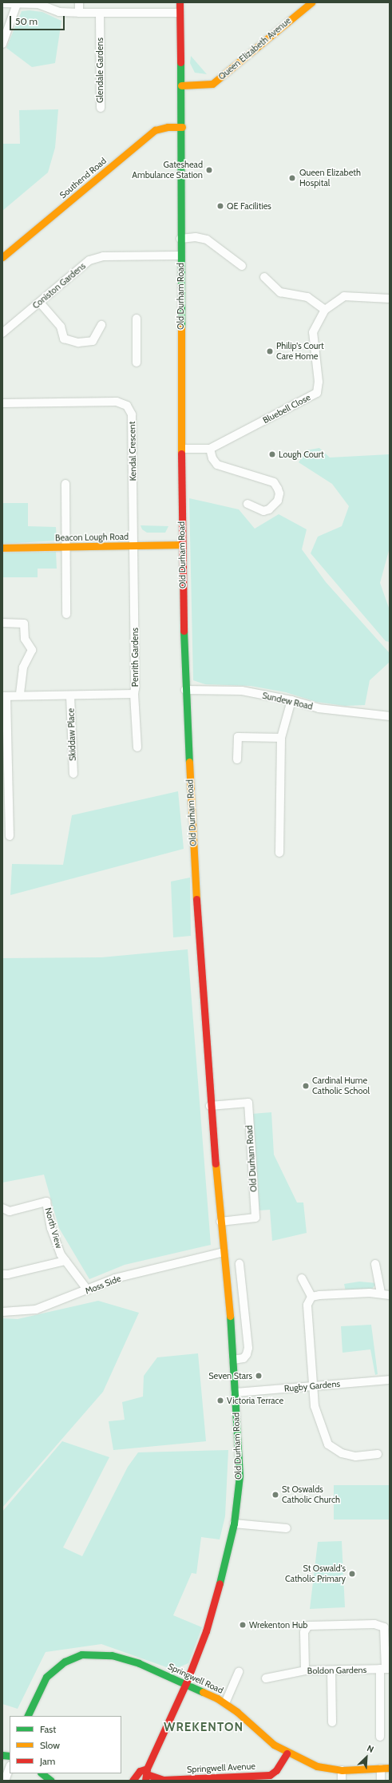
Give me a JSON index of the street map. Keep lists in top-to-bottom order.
{
  "streets": {
    "main road": [
      "Queen Elizabeth Avenue",
      "Southend Road",
      "Old Durham Road",
      "Beacon Lough Road",
      "Springwell Road",
      "Springwell Avenue"
    ],
    "street": [
      "Glendale Gardens",
      "Coniston Gardens",
      "Bluebell Close",
      "Kendal Crescent",
      "Penrith Gardens",
      "Sundew Road",
      "Skiddaw Place",
      "North View",
      "Moss Side",
      "Rugby Gardens",
      "Boldon Gardens"
    ]
  },
  "crossings": [
    ["Queen Elizabeth Avenue", "Old Durham Road"],
    ["Southend Road", "Old Durham Road"],
    ["Coniston Gardens", "Old Durham Road"],
    ["Old Durham Road", "Bluebell Close"],
    ["Old Durham Road", "Beacon Lough Road"],
    ["Old Durham Road", "Sundew Road"],
    ["Old Durham Road", "Moss Side"],
    ["Old Durham Road", "Rugby Gardens"],
    ["Old Durham Road", "Springwell Road"],
    ["Old Durham Road", "Springwell Avenue"],
    ["Kendal Crescent", "Beacon Lough Road"],
    ["Kendal Crescent", "Penrith Gardens"],
    ["Beacon Lough Road", "Penrith Gardens"],
    ["Penrith Gardens", "Skiddaw Place"],
    ["North View", "Moss Side"]
  ],
  "districts": ["WREKENTON"],
  "places": [
    "Gateshead Ambulance Station",
    "Queen Elizabeth Hospital",
    "QE Facilities",
    "Philip's Court Care Home",
    "Lough Court",
    "Cardinal Hume Catholic School",
    "Seven Stars",
    "Victoria Terrace",
    "St Oswalds Catholic Church",
    "St Oswald's Catholic Primary",
    "Wrekenton Hub"
  ],
  "legend": ["Fast", "Slow", "Jam"],
  "scale_bar": "50 m",
  "north": "top right"
}
